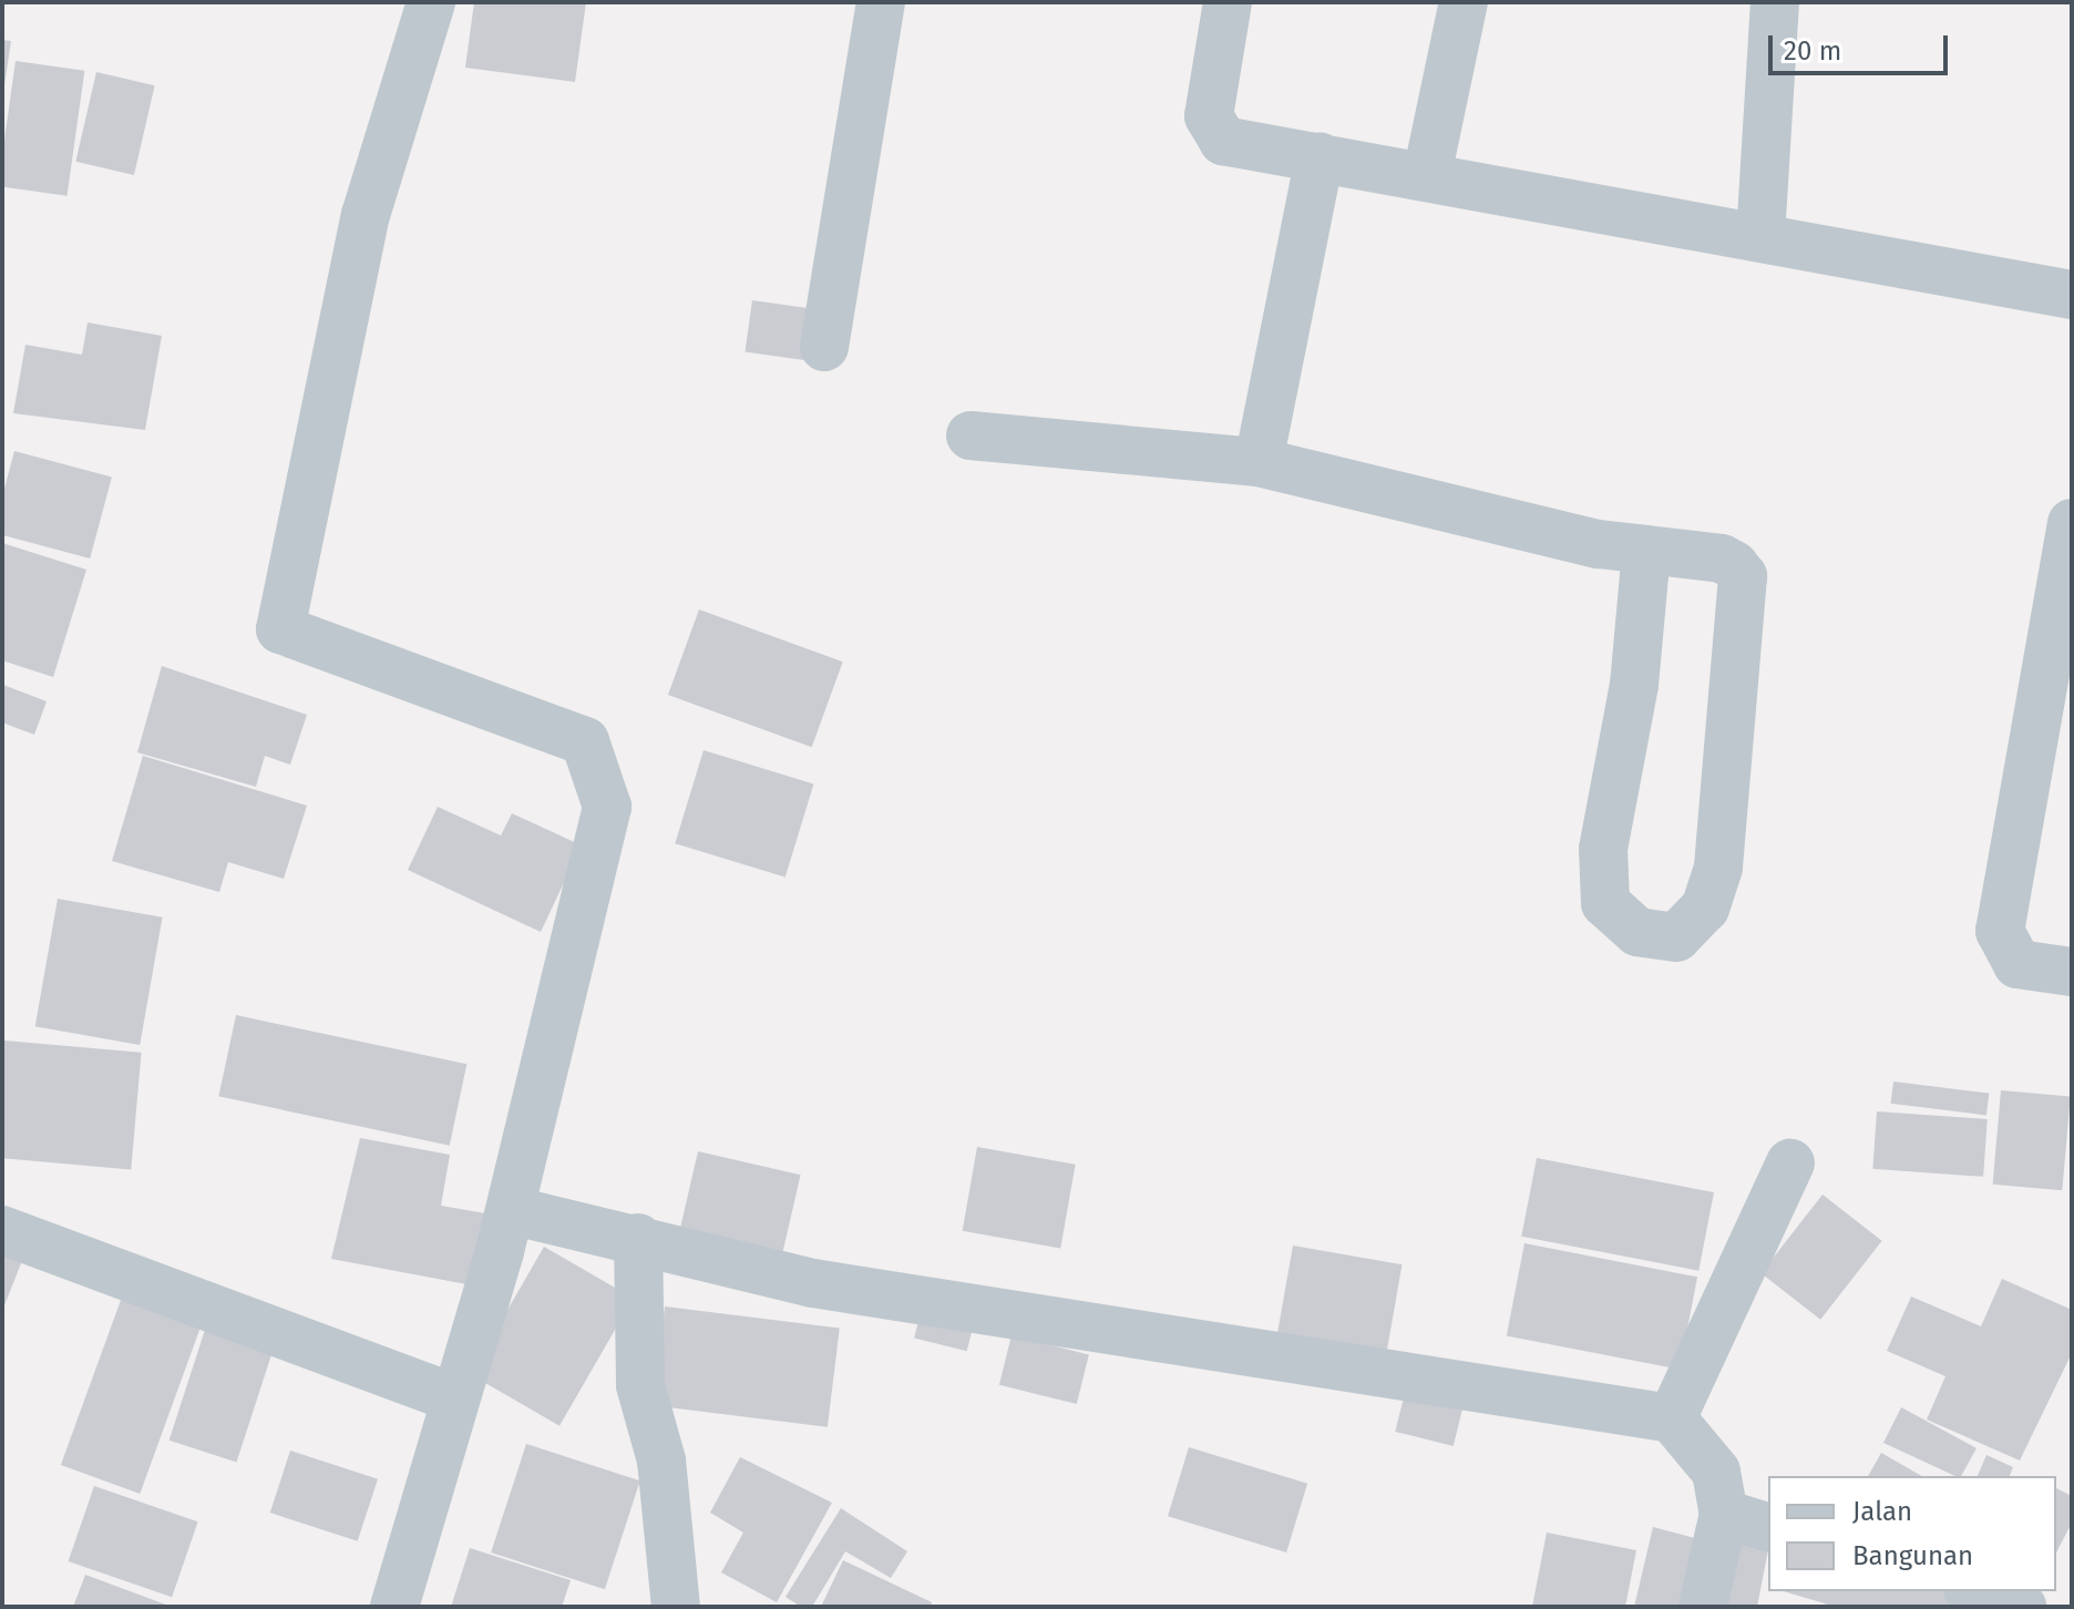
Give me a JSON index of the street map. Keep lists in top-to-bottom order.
{
  "legend": ["Jalan", "Bangunan"],
  "scale_bar": "20 m"
}
